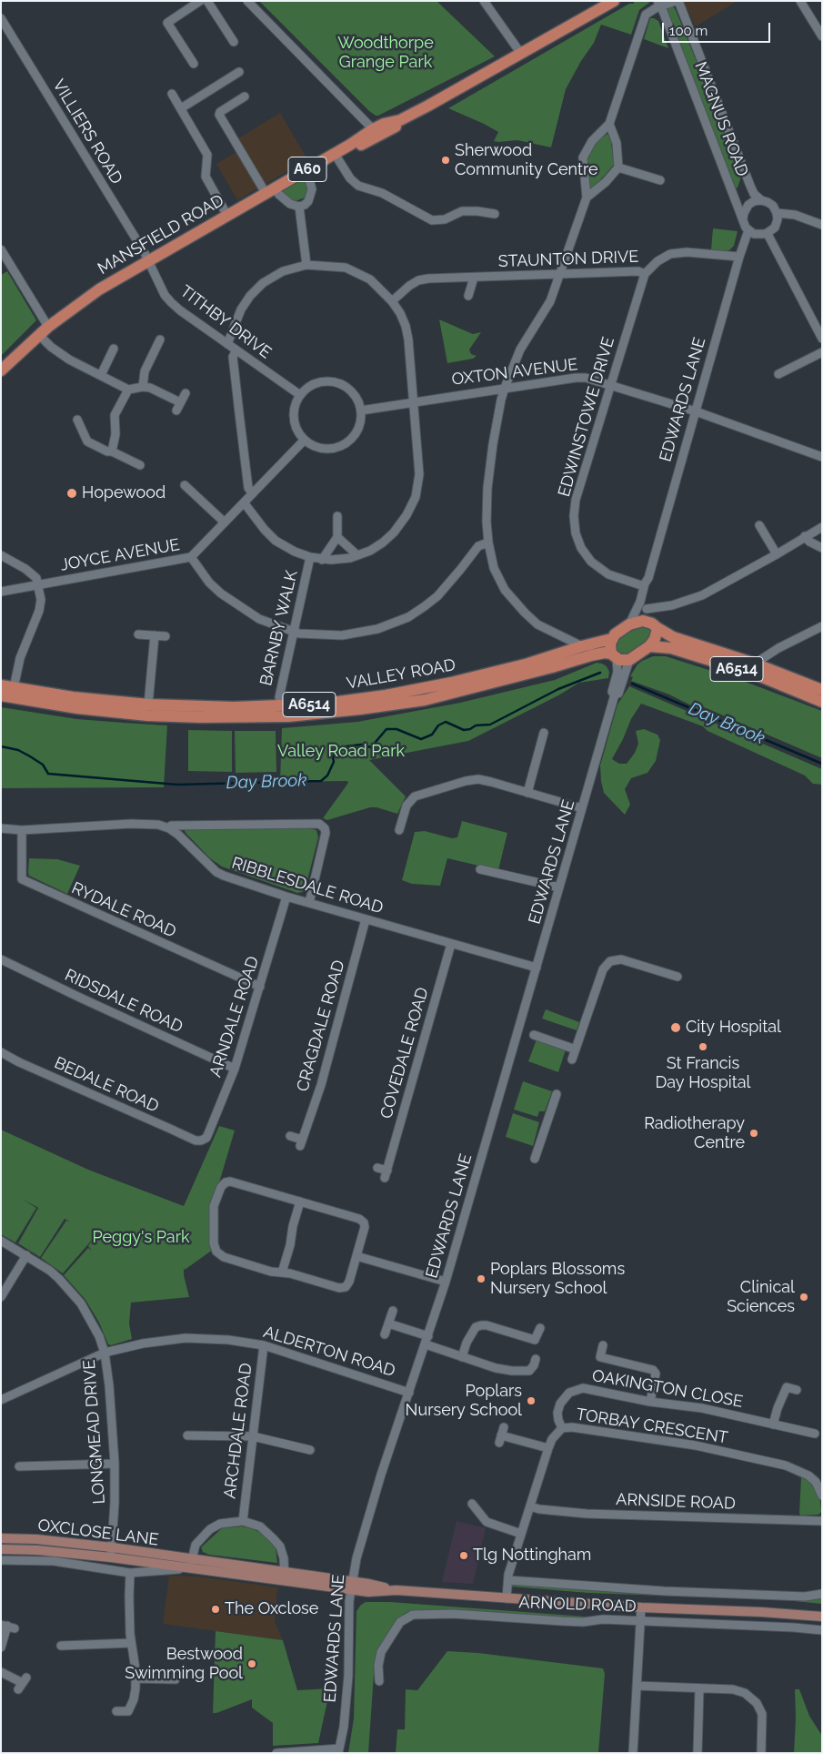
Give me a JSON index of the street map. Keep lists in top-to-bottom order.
{
  "streets": {
    "highway": [
      "A60",
      "MANSFIELD ROAD",
      "A6514",
      "VALLEY ROAD"
    ],
    "main road": ["OXCLOSE LANE", "ARNOLD ROAD"],
    "street": [
      "MAGNUS ROAD",
      "VILLIERS ROAD",
      "STAUNTON DRIVE",
      "TITHBY DRIVE",
      "OXTON AVENUE",
      "EDWARDS LANE",
      "EDWINSTOWE DRIVE",
      "JOYCE AVENUE",
      "BARNBY WALK",
      "RIBBLESDALE ROAD",
      "RYDALE ROAD",
      "RIDSDALE ROAD",
      "ARNDALE ROAD",
      "CRAGDALE ROAD",
      "COVEDALE ROAD",
      "BEDALE ROAD",
      "ALDERTON ROAD",
      "OAKINGTON CLOSE",
      "TORBAY CRESCENT",
      "ARCHDALE ROAD",
      "LONGMEAD DRIVE",
      "ARNSIDE ROAD"
    ]
  },
  "crossings": [
    ["MAGNUS ROAD", "EDWARDS LANE"],
    ["VILLIERS ROAD", "MANSFIELD ROAD"],
    ["VILLIERS ROAD", "TITHBY DRIVE"],
    ["MANSFIELD ROAD", "TITHBY DRIVE"],
    ["STAUNTON DRIVE", "EDWARDS LANE"],
    ["STAUNTON DRIVE", "EDWINSTOWE DRIVE"],
    ["TITHBY DRIVE", "OXTON AVENUE"],
    ["TITHBY DRIVE", "JOYCE AVENUE"],
    ["OXTON AVENUE", "EDWARDS LANE"],
    ["OXTON AVENUE", "EDWINSTOWE DRIVE"],
    ["OXTON AVENUE", "JOYCE AVENUE"],
    ["EDWARDS LANE", "EDWINSTOWE DRIVE"],
    ["EDWARDS LANE", "A6514"],
    ["EDWARDS LANE", "VALLEY ROAD"],
    ["EDWARDS LANE", "RIBBLESDALE ROAD"],
    ["EDWARDS LANE", "ALDERTON ROAD"],
    ["EDWARDS LANE", "OXCLOSE LANE"],
    ["EDWARDS LANE", "ARNOLD ROAD"],
    ["BARNBY WALK", "VALLEY ROAD"],
    ["A6514", "VALLEY ROAD"],
    ["RIBBLESDALE ROAD", "RYDALE ROAD"],
    ["RIBBLESDALE ROAD", "ARNDALE ROAD"],
    ["RIBBLESDALE ROAD", "CRAGDALE ROAD"],
    ["RIBBLESDALE ROAD", "COVEDALE ROAD"],
    ["RYDALE ROAD", "ARNDALE ROAD"],
    ["RIDSDALE ROAD", "ARNDALE ROAD"],
    ["ARNDALE ROAD", "BEDALE ROAD"],
    ["ALDERTON ROAD", "ARCHDALE ROAD"],
    ["ALDERTON ROAD", "LONGMEAD DRIVE"],
    ["OAKINGTON CLOSE", "TORBAY CRESCENT"],
    ["TORBAY CRESCENT", "ARNSIDE ROAD"],
    ["TORBAY CRESCENT", "ARNOLD ROAD"],
    ["LONGMEAD DRIVE", "OXCLOSE LANE"],
    ["OXCLOSE LANE", "ARNOLD ROAD"]
  ],
  "water": ["Day Brook"],
  "parks": ["Woodthorpe Grange Park", "Valley Road Park", "Peggy's Park"],
  "places": [
    "Sherwood Community Centre",
    "Hopewood",
    "City Hospital",
    "St Francis Day Hospital",
    "Radiotherapy Centre",
    "Poplars Blossoms Nursery School",
    "Clinical Sciences",
    "Poplars Nursery School",
    "Tlg Nottingham",
    "The Oxclose",
    "Bestwood Swimming Pool"
  ],
  "scale_bar": "100 m"
}
